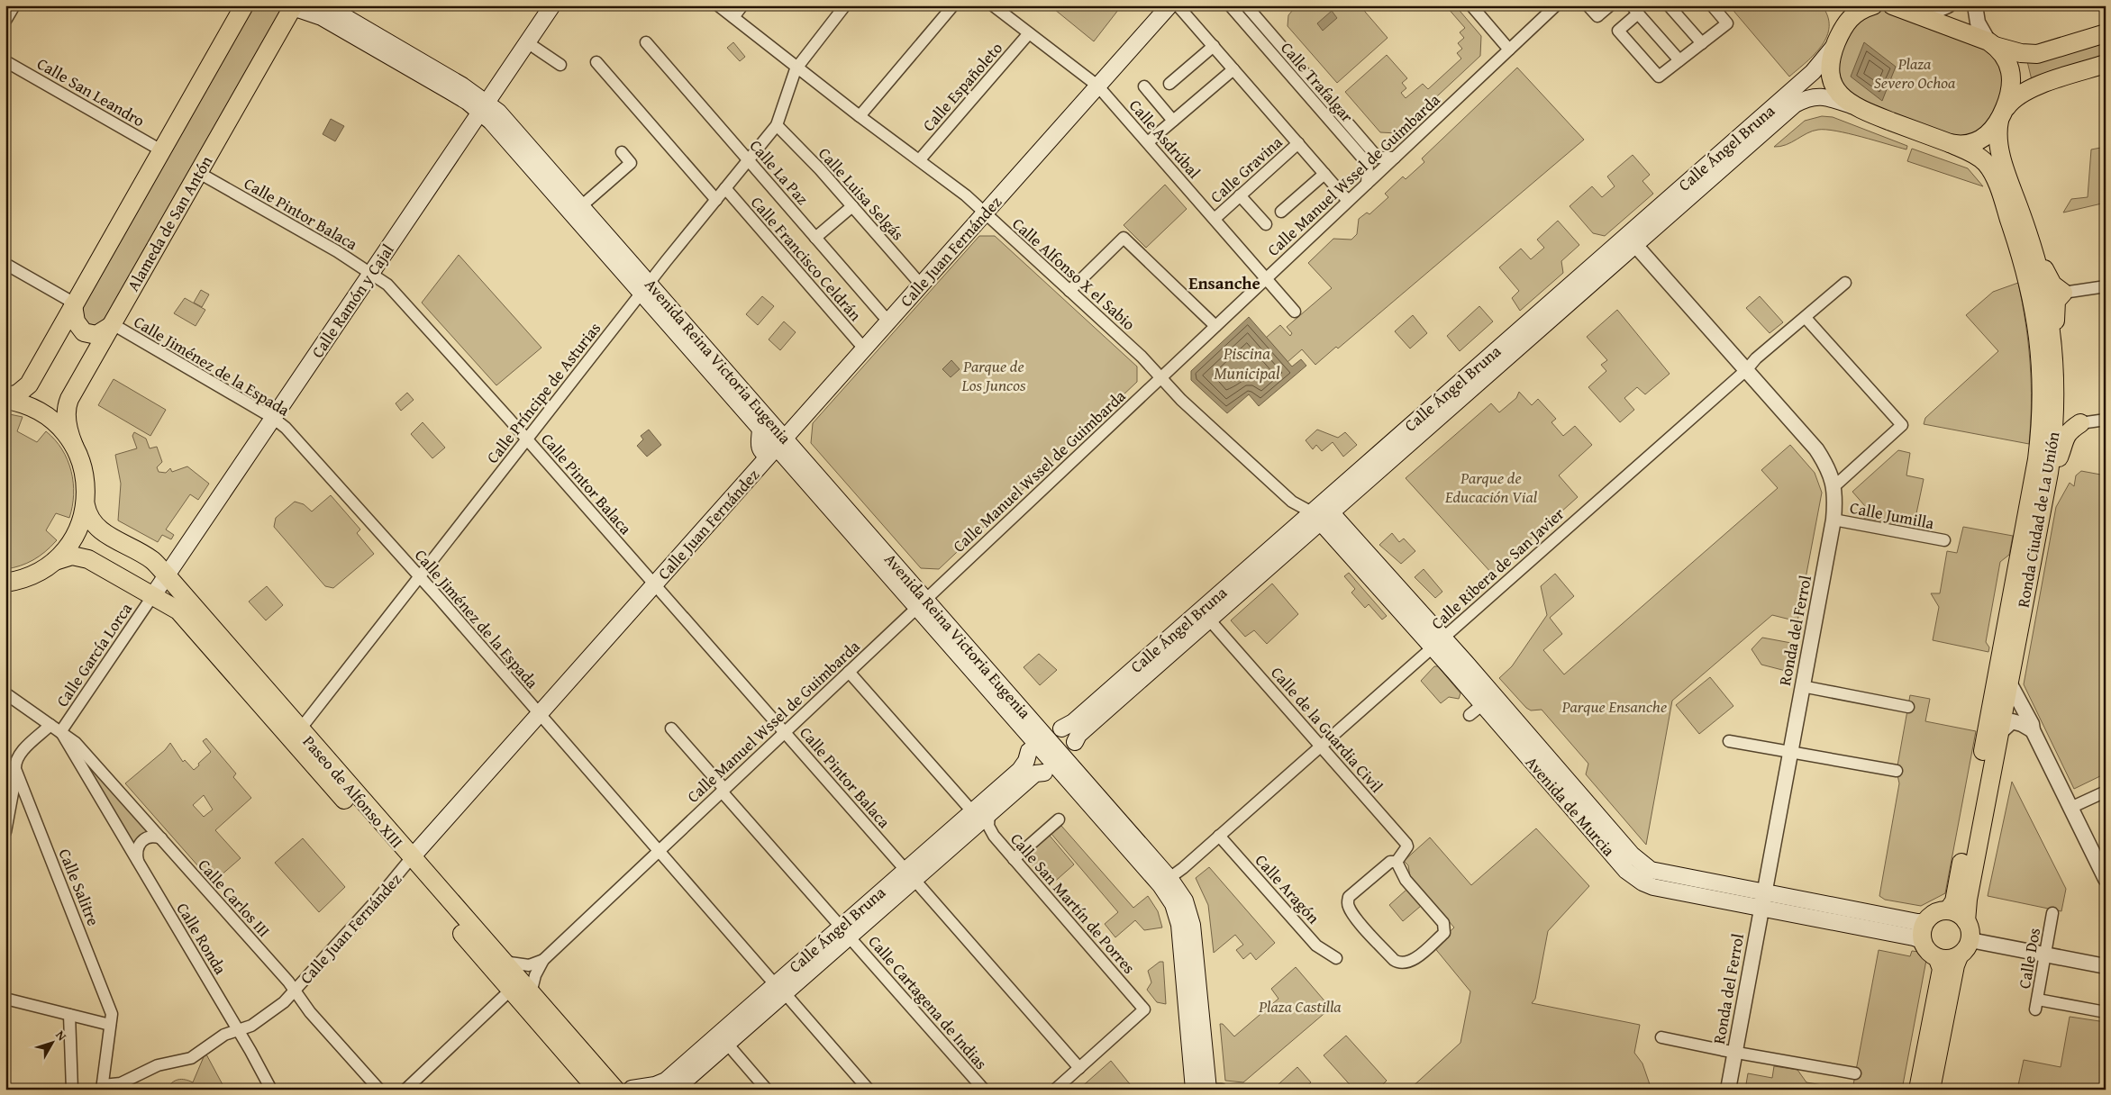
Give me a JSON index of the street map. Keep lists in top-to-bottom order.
{
  "streets": {
    "main road": [
      "Calle Ángel Bruna",
      "Alameda de San Antón",
      "Calle Juan Fernández",
      "Calle Ramón y Cajal",
      "Avenida Reina Victoria Eugenia",
      "Ronda Ciudad de La Unión",
      "Paseo de Alfonso XIII",
      "Avenida de Murcia"
    ],
    "street": [
      "Calle Trafalgar",
      "Calle Españoleto",
      "Calle San Leandro",
      "Calle Asdrúbal",
      "Calle Gravina",
      "Calle La Paz",
      "Calle Manuel Wssel de Guimbarda",
      "Calle Luisa Selgás",
      "Calle Pintor Balaca",
      "Calle Francisco Celdrán",
      "Calle Alfonso X el Sabio",
      "Calle Jiménez de la Espada",
      "Calle Príncipe de Asturias",
      "Calle Jumilla",
      "Calle Ribera de San Javier",
      "Ronda del Ferrol",
      "Calle García Lorca",
      "Calle de la Guardia Civil",
      "Calle Salitre",
      "Calle Aragón",
      "Calle Carlos III",
      "Calle San Martín de Porres",
      "Calle Ronda",
      "Calle Dos",
      "Calle Cartagena de Indias"
    ]
  },
  "crossings": [
    ["Calle Trafalgar", "Calle Manuel Wssel de Guimbarda"],
    ["Calle Españoleto", "Calle Asdrúbal"],
    ["Calle Españoleto", "Calle Alfonso X el Sabio"],
    ["Calle Asdrúbal", "Calle Gravina"],
    ["Calle Asdrúbal", "Calle Manuel Wssel de Guimbarda"],
    ["Calle Asdrúbal", "Calle Juan Fernández"],
    ["Calle Ángel Bruna", "Calle Pintor Balaca"],
    ["Calle Ángel Bruna", "Calle Alfonso X el Sabio"],
    ["Calle Ángel Bruna", "Avenida Reina Victoria Eugenia"],
    ["Calle Ángel Bruna", "Calle Jiménez de la Espada"],
    ["Calle Ángel Bruna", "Ronda del Ferrol"],
    ["Calle Ángel Bruna", "Calle de la Guardia Civil"],
    ["Calle Ángel Bruna", "Avenida de Murcia"],
    ["Calle Ángel Bruna", "Calle San Martín de Porres"],
    ["Calle Ángel Bruna", "Calle Cartagena de Indias"],
    ["Calle La Paz", "Calle Juan Fernández"],
    ["Calle La Paz", "Calle Príncipe de Asturias"],
    ["Calle Manuel Wssel de Guimbarda", "Calle Pintor Balaca"],
    ["Calle Manuel Wssel de Guimbarda", "Calle Alfonso X el Sabio"],
    ["Calle Manuel Wssel de Guimbarda", "Avenida Reina Victoria Eugenia"],
    ["Calle Manuel Wssel de Guimbarda", "Calle Jiménez de la Espada"],
    ["Calle Manuel Wssel de Guimbarda", "Paseo de Alfonso XIII"],
    ["Calle Manuel Wssel de Guimbarda", "Calle Cartagena de Indias"],
    ["Calle Luisa Selgás", "Calle Juan Fernández"],
    ["Calle Luisa Selgás", "Calle Príncipe de Asturias"],
    ["Calle Pintor Balaca", "Alameda de San Antón"],
    ["Calle Pintor Balaca", "Calle Juan Fernández"],
    ["Calle Pintor Balaca", "Calle Ramón y Cajal"],
    ["Calle Pintor Balaca", "Calle Príncipe de Asturias"],
    ["Calle Pintor Balaca", "Calle San Martín de Porres"],
    ["Alameda de San Antón", "Avenida Reina Victoria Eugenia"],
    ["Alameda de San Antón", "Calle Jiménez de la Espada"],
    ["Alameda de San Antón", "Paseo de Alfonso XIII"],
    ["Calle Juan Fernández", "Calle Francisco Celdrán"],
    ["Calle Juan Fernández", "Calle Alfonso X el Sabio"],
    ["Calle Juan Fernández", "Avenida Reina Victoria Eugenia"],
    ["Calle Juan Fernández", "Calle Jiménez de la Espada"],
    ["Calle Juan Fernández", "Paseo de Alfonso XIII"],
    ["Calle Juan Fernández", "Calle Carlos III"],
    ["Calle Juan Fernández", "Calle Ronda"],
    ["Calle Francisco Celdrán", "Calle Príncipe de Asturias"],
    ["Calle Alfonso X el Sabio", "Calle Príncipe de Asturias"],
    ["Calle Alfonso X el Sabio", "Avenida de Murcia"],
    ["Calle Ramón y Cajal", "Avenida Reina Victoria Eugenia"],
    ["Calle Ramón y Cajal", "Calle Jiménez de la Espada"],
    ["Calle Ramón y Cajal", "Calle García Lorca"],
    ["Calle Ramón y Cajal", "Paseo de Alfonso XIII"],
    ["Avenida Reina Victoria Eugenia", "Calle Príncipe de Asturias"],
    ["Avenida Reina Victoria Eugenia", "Calle Ribera de San Javier"],
    ["Calle Jiménez de la Espada", "Calle Príncipe de Asturias"],
    ["Calle Príncipe de Asturias", "Paseo de Alfonso XIII"],
    ["Calle Jumilla", "Ronda del Ferrol"],
    ["Ronda Ciudad de La Unión", "Avenida de Murcia"],
    ["Calle Ribera de San Javier", "Ronda del Ferrol"],
    ["Calle Ribera de San Javier", "Calle de la Guardia Civil"],
    ["Calle Ribera de San Javier", "Avenida de Murcia"],
    ["Calle Ribera de San Javier", "Calle Aragón"],
    ["Ronda del Ferrol", "Avenida de Murcia"],
    ["Calle García Lorca", "Paseo de Alfonso XIII"],
    ["Calle García Lorca", "Calle Salitre"],
    ["Calle García Lorca", "Calle Carlos III"],
    ["Calle Carlos III", "Calle Ronda"]
  ],
  "districts": ["Ensanche"],
  "water": ["Piscina Municipal"],
  "parks": [
    "Plaza Severo Ochoa",
    "Parque de Los Juncos",
    "Parque de Educación Vial",
    "Parque Ensanche",
    "Plaza Castilla"
  ],
  "north": "top right"
}
